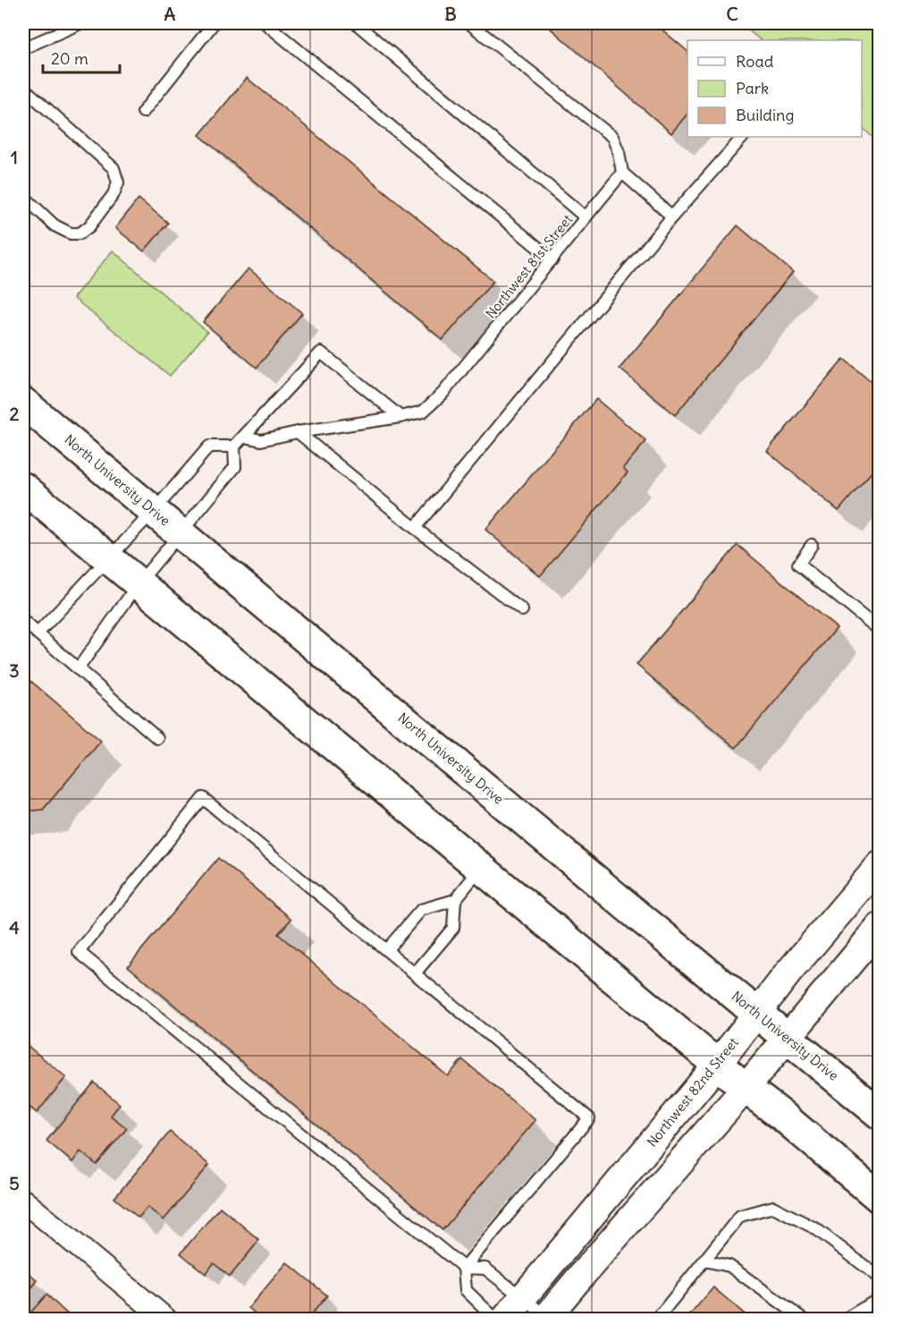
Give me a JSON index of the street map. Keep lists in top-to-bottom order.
{
  "streets": {
    "main road": ["North University Drive"],
    "street": ["Northwest 82nd Street"],
    "lane": ["Northwest 81st Street"]
  },
  "crossings": [
    ["North University Drive", "Northwest 82nd Street"]
  ],
  "legend": ["Road", "Park", "Building"],
  "scale_bar": "20 m",
  "grid": {
    "columns": ["A", "B", "C"],
    "rows": [
      "1",
      "2",
      "3",
      "4",
      "5"
    ]
  }
}
